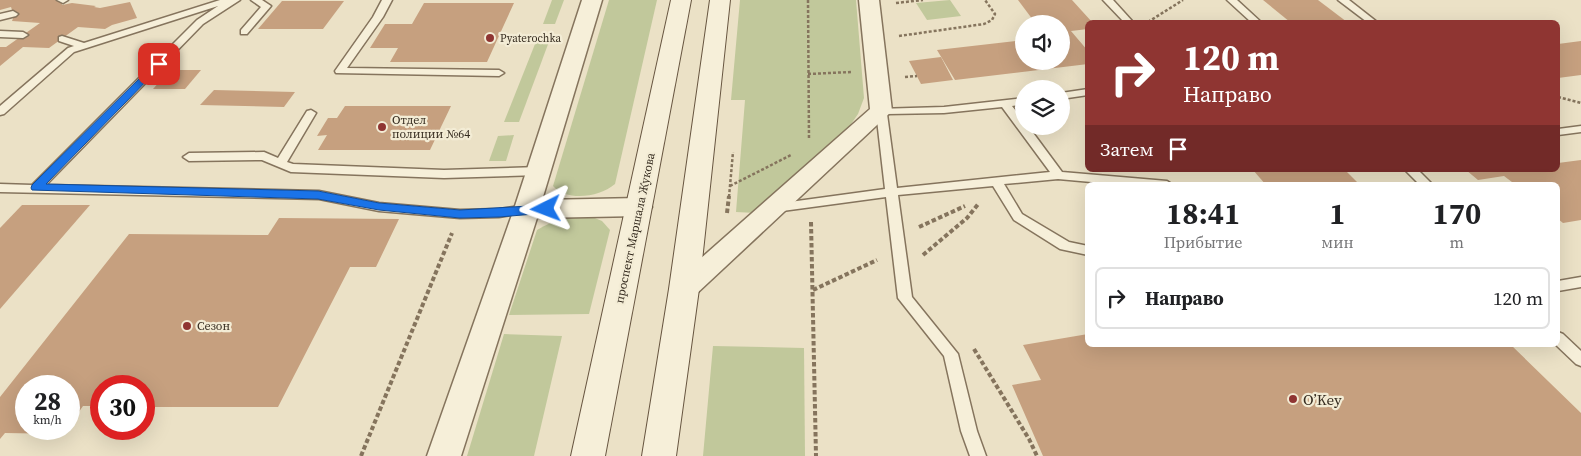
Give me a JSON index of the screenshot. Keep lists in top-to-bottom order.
{
  "streets": {
    "main road": ["проспект Маршала Жукова"]
  },
  "places": [
    "Pyaterochka",
    "Отдел полиции №64",
    "Сезон",
    "O’Key"
  ],
  "page": {
    "turn": ["120 m", "Направо"],
    "then": "Затем",
    "eta": [
      "18:41",
      "Прибытие",
      "1",
      "мин",
      "170",
      "m"
    ],
    "list": [
      {
        "name": "Направо",
        "value": "120 m"
      }
    ],
    "speed": "28 km/h",
    "limit": "30"
  }
}
